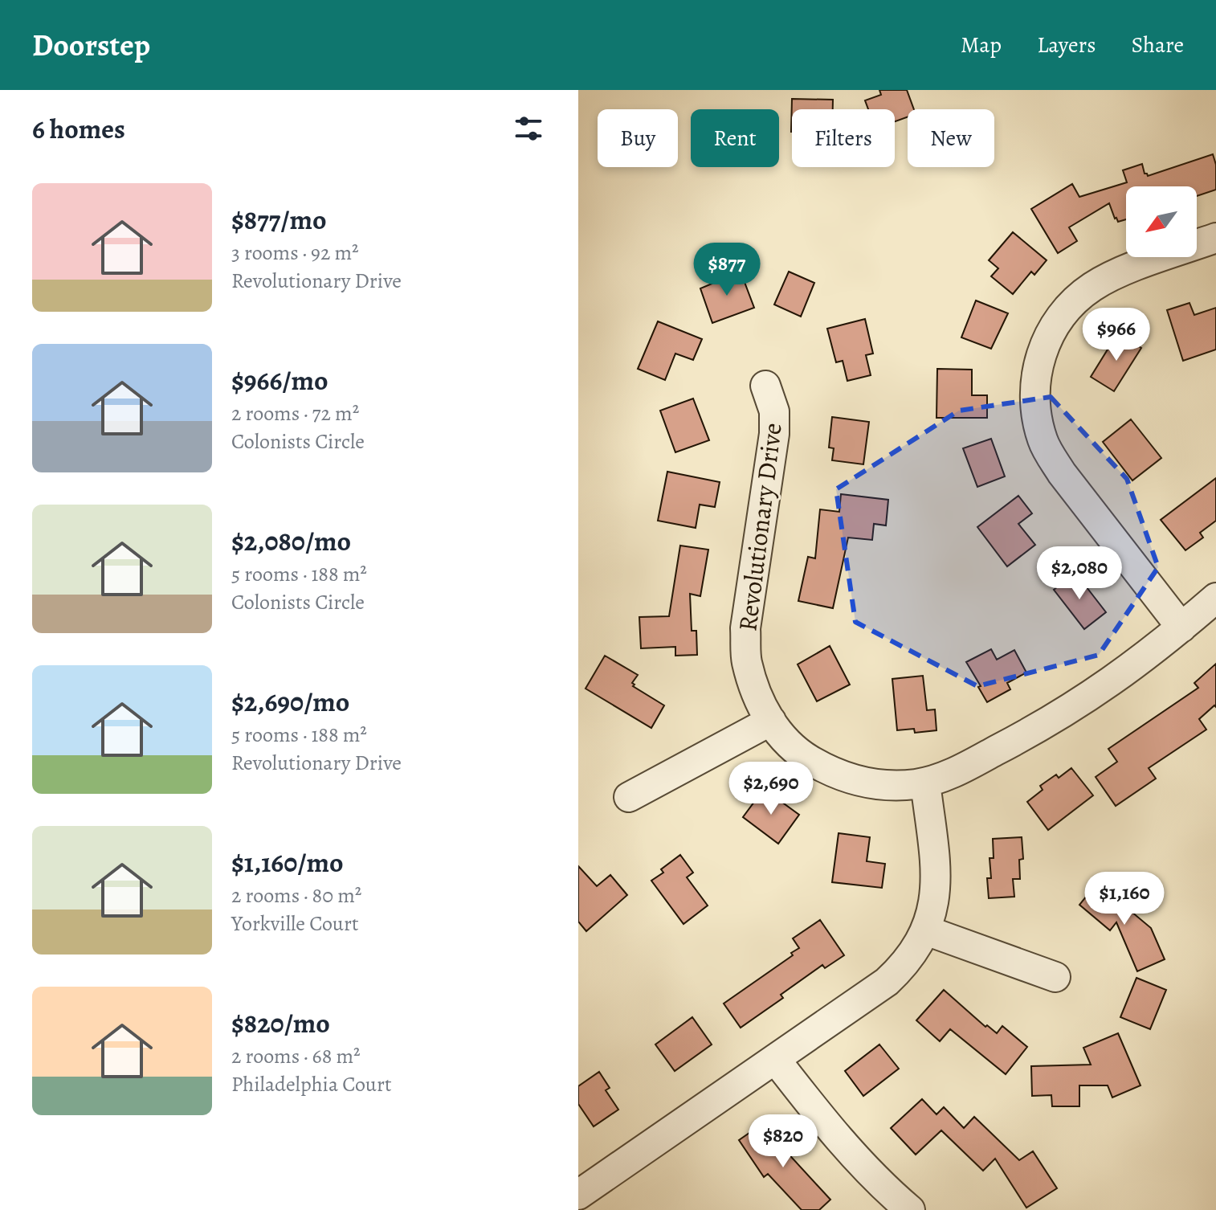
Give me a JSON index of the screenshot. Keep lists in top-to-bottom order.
{
  "streets": {
    "street": ["Revolutionary Drive"]
  },
  "north": "bottom left",
  "page": {
    "header": "Doorstep",
    "nav": ["Map", "Layers", "Share"],
    "heading": "6 homes",
    "chip": [
      "Buy",
      "Rent",
      "Filters",
      "New"
    ],
    "list": [
      {
        "name": "$877/mo",
        "note": "3 rooms · 92 m² · Revolutionary Drive"
      },
      {
        "name": "$966/mo",
        "note": "2 rooms · 72 m² · Colonists Circle"
      },
      {
        "name": "$2,080/mo",
        "note": "5 rooms · 188 m² · Colonists Circle"
      },
      {
        "name": "$2,690/mo",
        "note": "5 rooms · 188 m² · Revolutionary Drive"
      },
      {
        "name": "$1,160/mo",
        "note": "2 rooms · 80 m² · Yorkville Court"
      },
      {
        "name": "$820/mo",
        "note": "2 rooms · 68 m² · Philadelphia Court"
      }
    ],
    "price": [
      "$877",
      "$966",
      "$2,080",
      "$2,690",
      "$1,160",
      "$820"
    ]
  }
}
